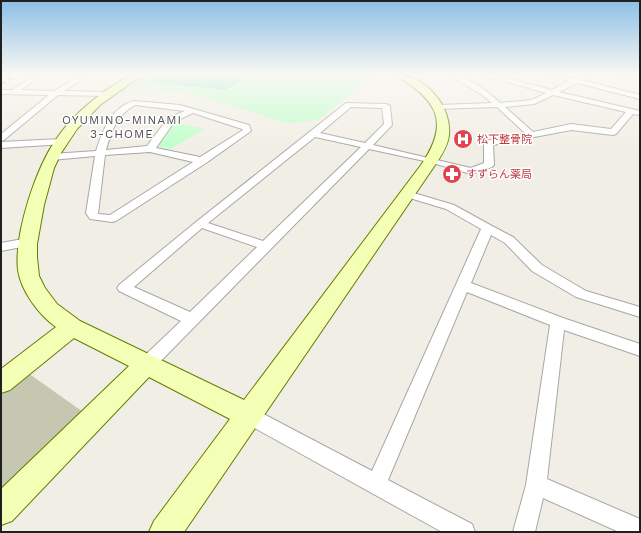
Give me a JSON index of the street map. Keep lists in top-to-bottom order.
{
  "districts": ["OYUMINO-MINAMI 3-CHOME"],
  "places": {
    "hospital": ["松下整骨院"],
    "pharmacy": ["すずらん薬局"]
  }
}
